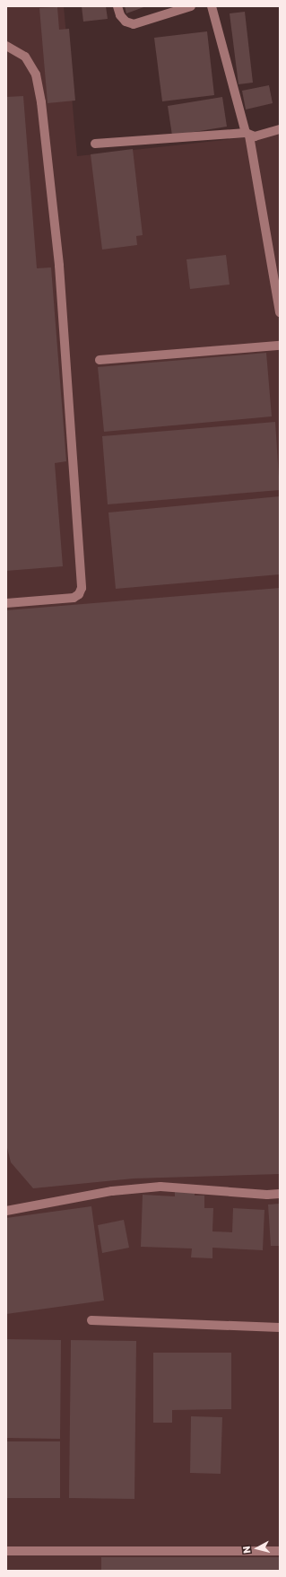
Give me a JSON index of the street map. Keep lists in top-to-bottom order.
{
  "north": "left"
}
